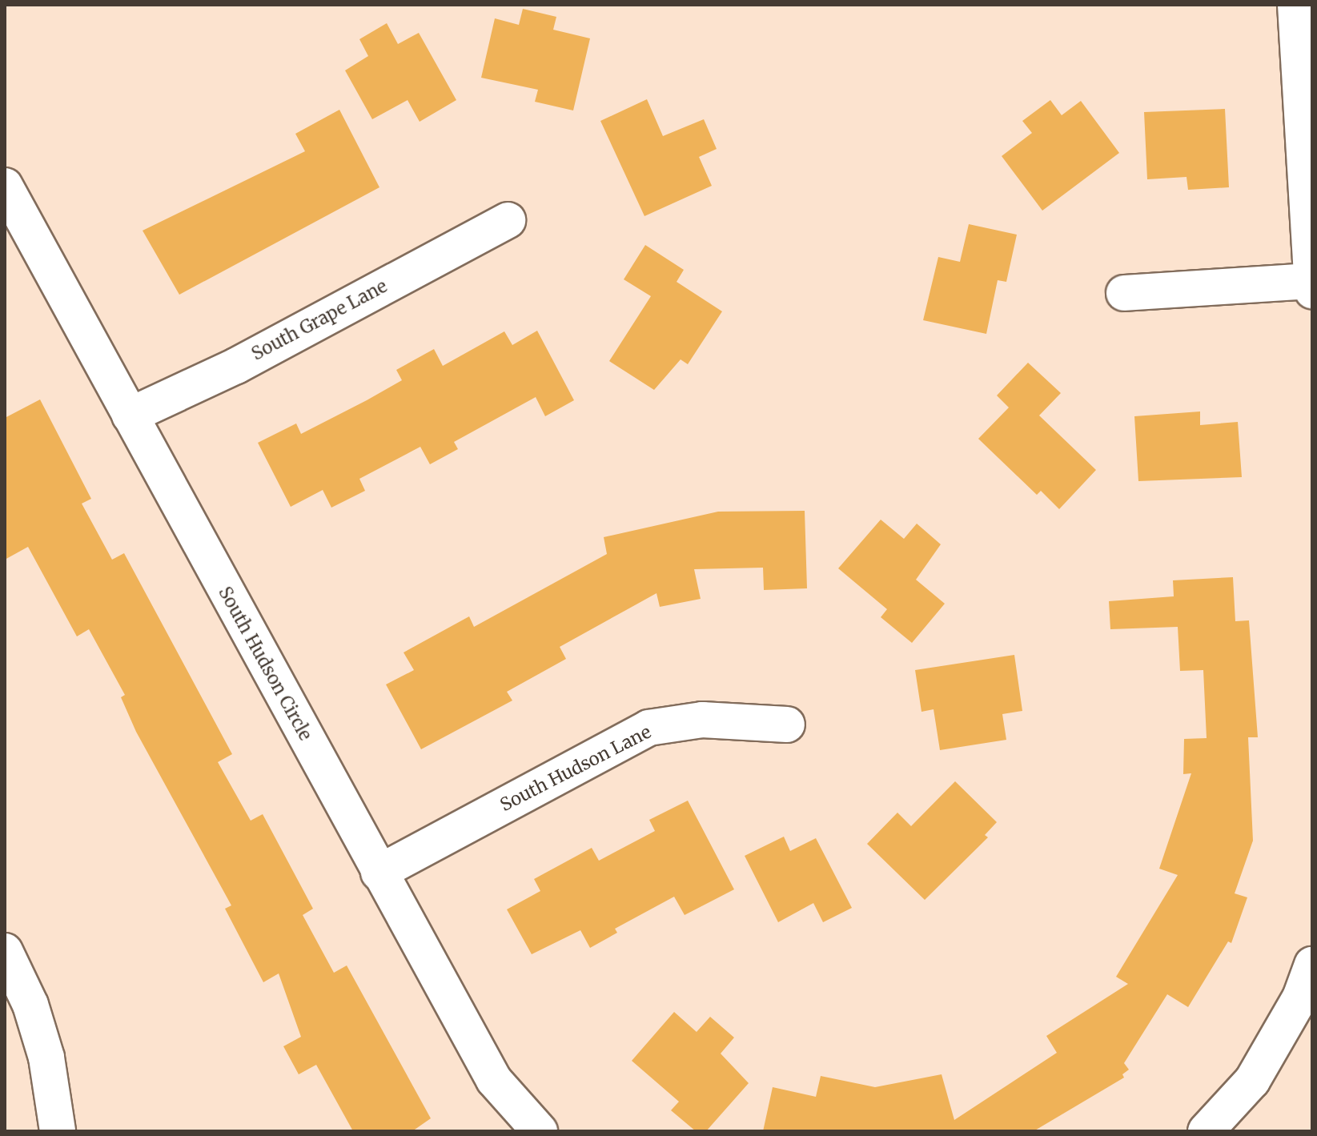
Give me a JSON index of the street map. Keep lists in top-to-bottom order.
{
  "streets": {
    "street": ["South Grape Lane", "South Hudson Circle", "South Hudson Lane"]
  },
  "crossings": [
    ["South Grape Lane", "South Hudson Circle"],
    ["South Hudson Circle", "South Hudson Lane"]
  ]
}
